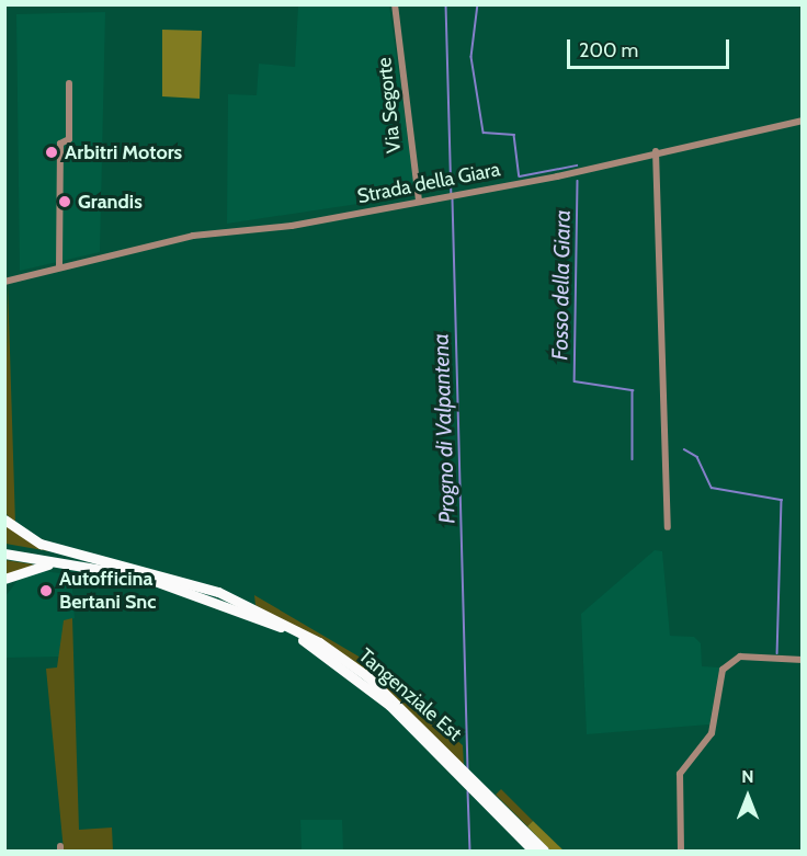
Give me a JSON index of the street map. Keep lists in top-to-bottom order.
{
  "streets": {
    "highway": ["Tangenziale Est"],
    "street": ["Via Segorte", "Strada della Giara"]
  },
  "crossings": [
    ["Via Segorte", "Strada della Giara"]
  ],
  "water": ["Fosso della Giara", "Progno di Valpantena"],
  "places": ["Arbitri Motors", "Grandis", "Autofficina Bertani Snc"],
  "scale_bar": "200 m",
  "north": "top"
}
